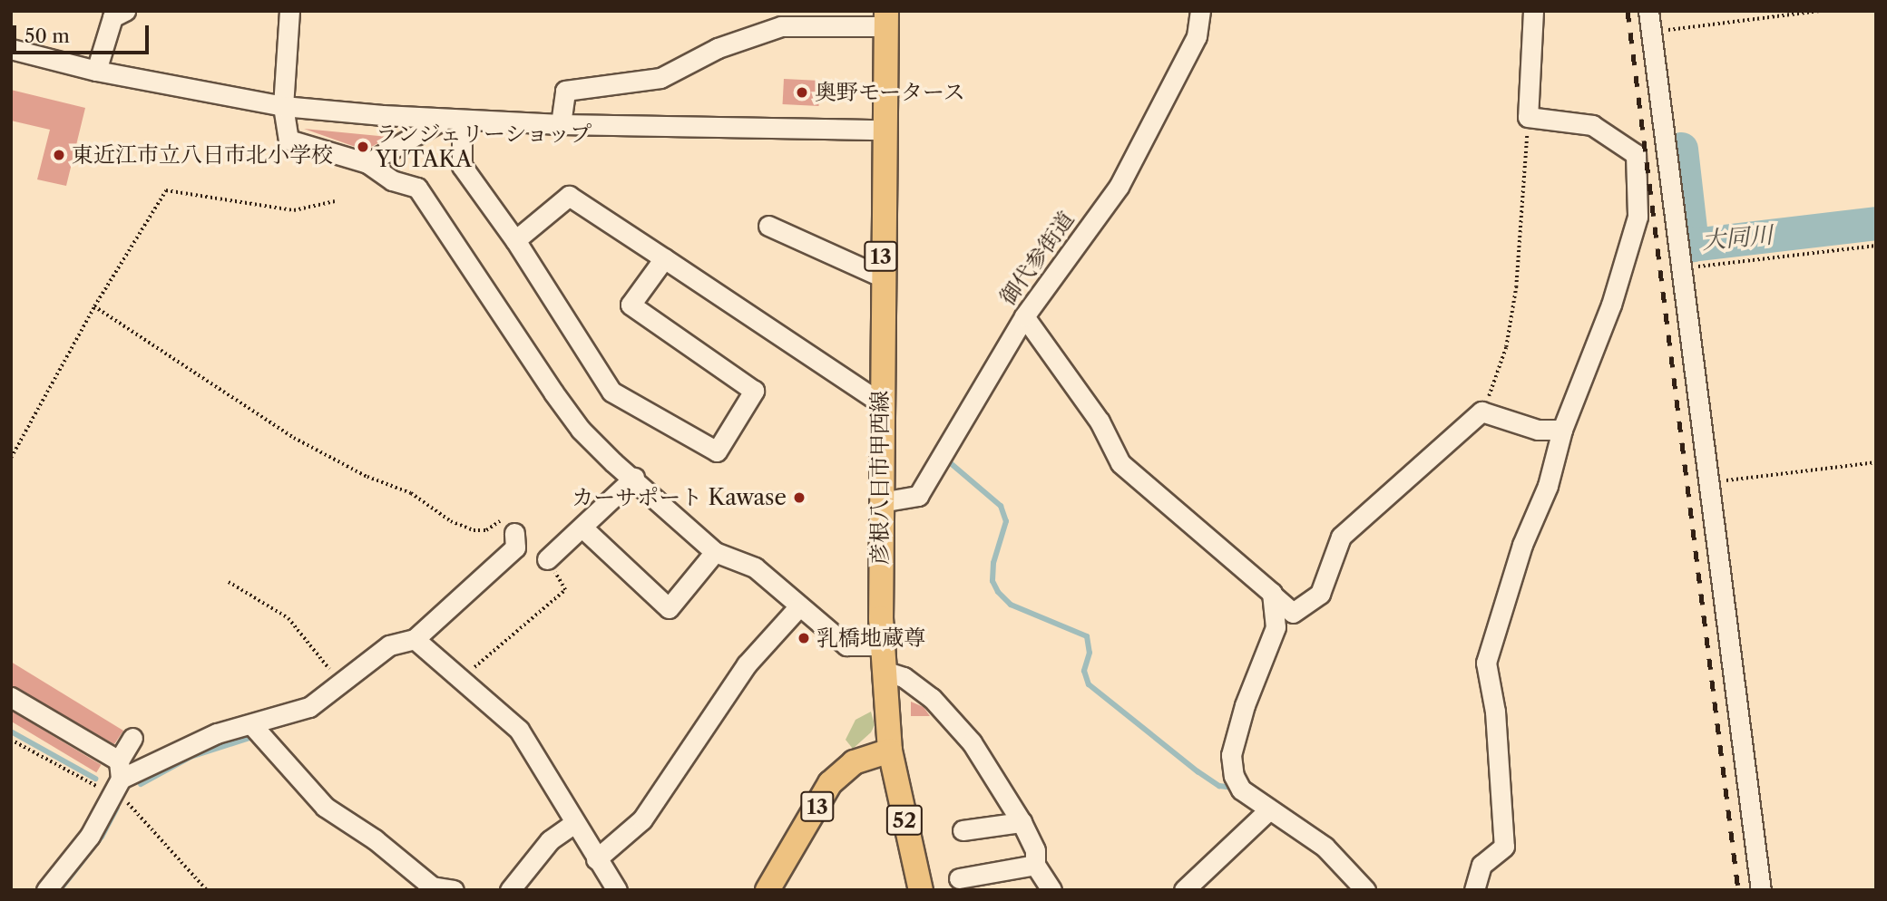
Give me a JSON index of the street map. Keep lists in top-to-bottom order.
{
  "streets": {
    "main road": ["13", "彦根八日市甲西線", "52"],
    "street": ["御代参街道"]
  },
  "crossings": [
    ["13", "彦根八日市甲西線"],
    ["13", "52"],
    ["御代参街道", "彦根八日市甲西線"],
    ["彦根八日市甲西線", "52"]
  ],
  "water": ["大同川"],
  "places": [
    "奥野モータース",
    "ランジェリーショップ YUTAKA",
    "東近江市立八日市北小学校",
    "カーサポート Kawase",
    "乳橋地蔵尊"
  ],
  "scale_bar": "50 m"
}
